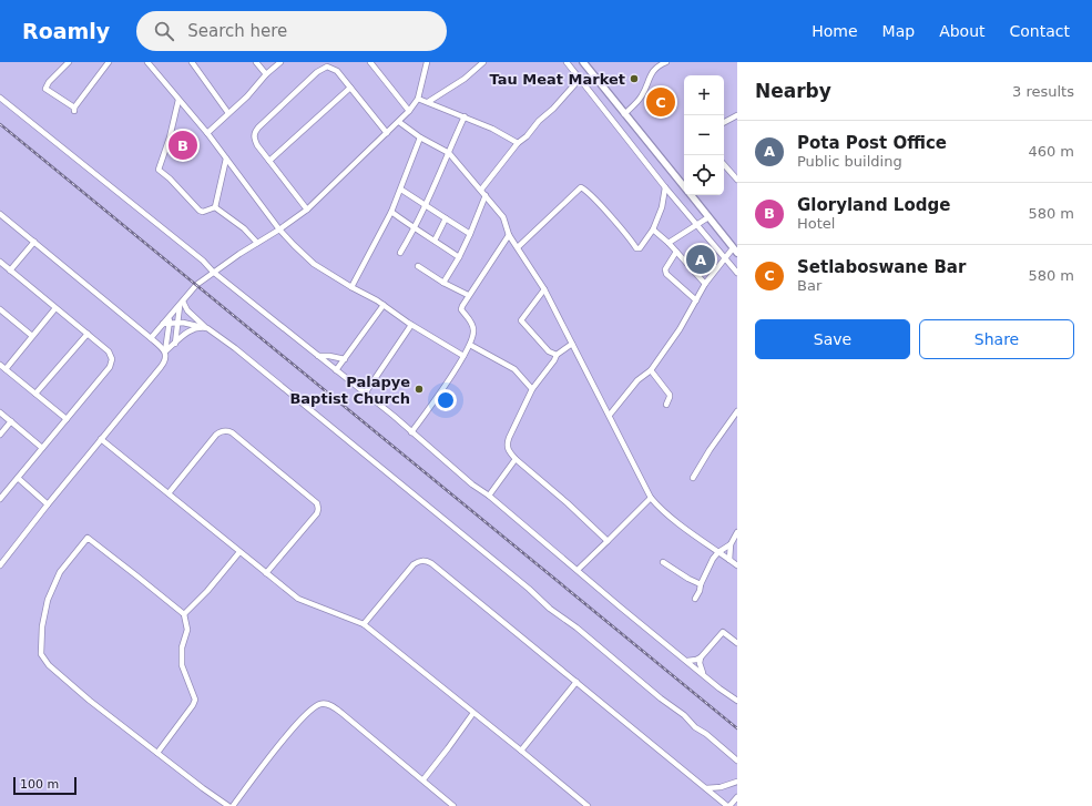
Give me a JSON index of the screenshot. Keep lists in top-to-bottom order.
{
  "places": ["Tau Meat Market", "Palapye Baptist Church"],
  "scale_bar": "100 m",
  "page": {
    "header": "Roamly",
    "search": "Search here",
    "nav": [
      "Home",
      "Map",
      "About",
      "Contact"
    ],
    "heading": ["Nearby", "3 results"],
    "map_buttons": ["+", "−"],
    "pins": ["C", "B", "A"],
    "list": [
      {
        "mark": "A",
        "name": "Pota Post Office",
        "note": "Public building",
        "value": "460 m"
      },
      {
        "mark": "B",
        "name": "Gloryland Lodge",
        "note": "Hotel",
        "value": "580 m"
      },
      {
        "mark": "C",
        "name": "Setlaboswane Bar",
        "note": "Bar",
        "value": "580 m"
      }
    ],
    "buttons": ["Save", "Share"],
    "scale": "100 m"
  }
}
